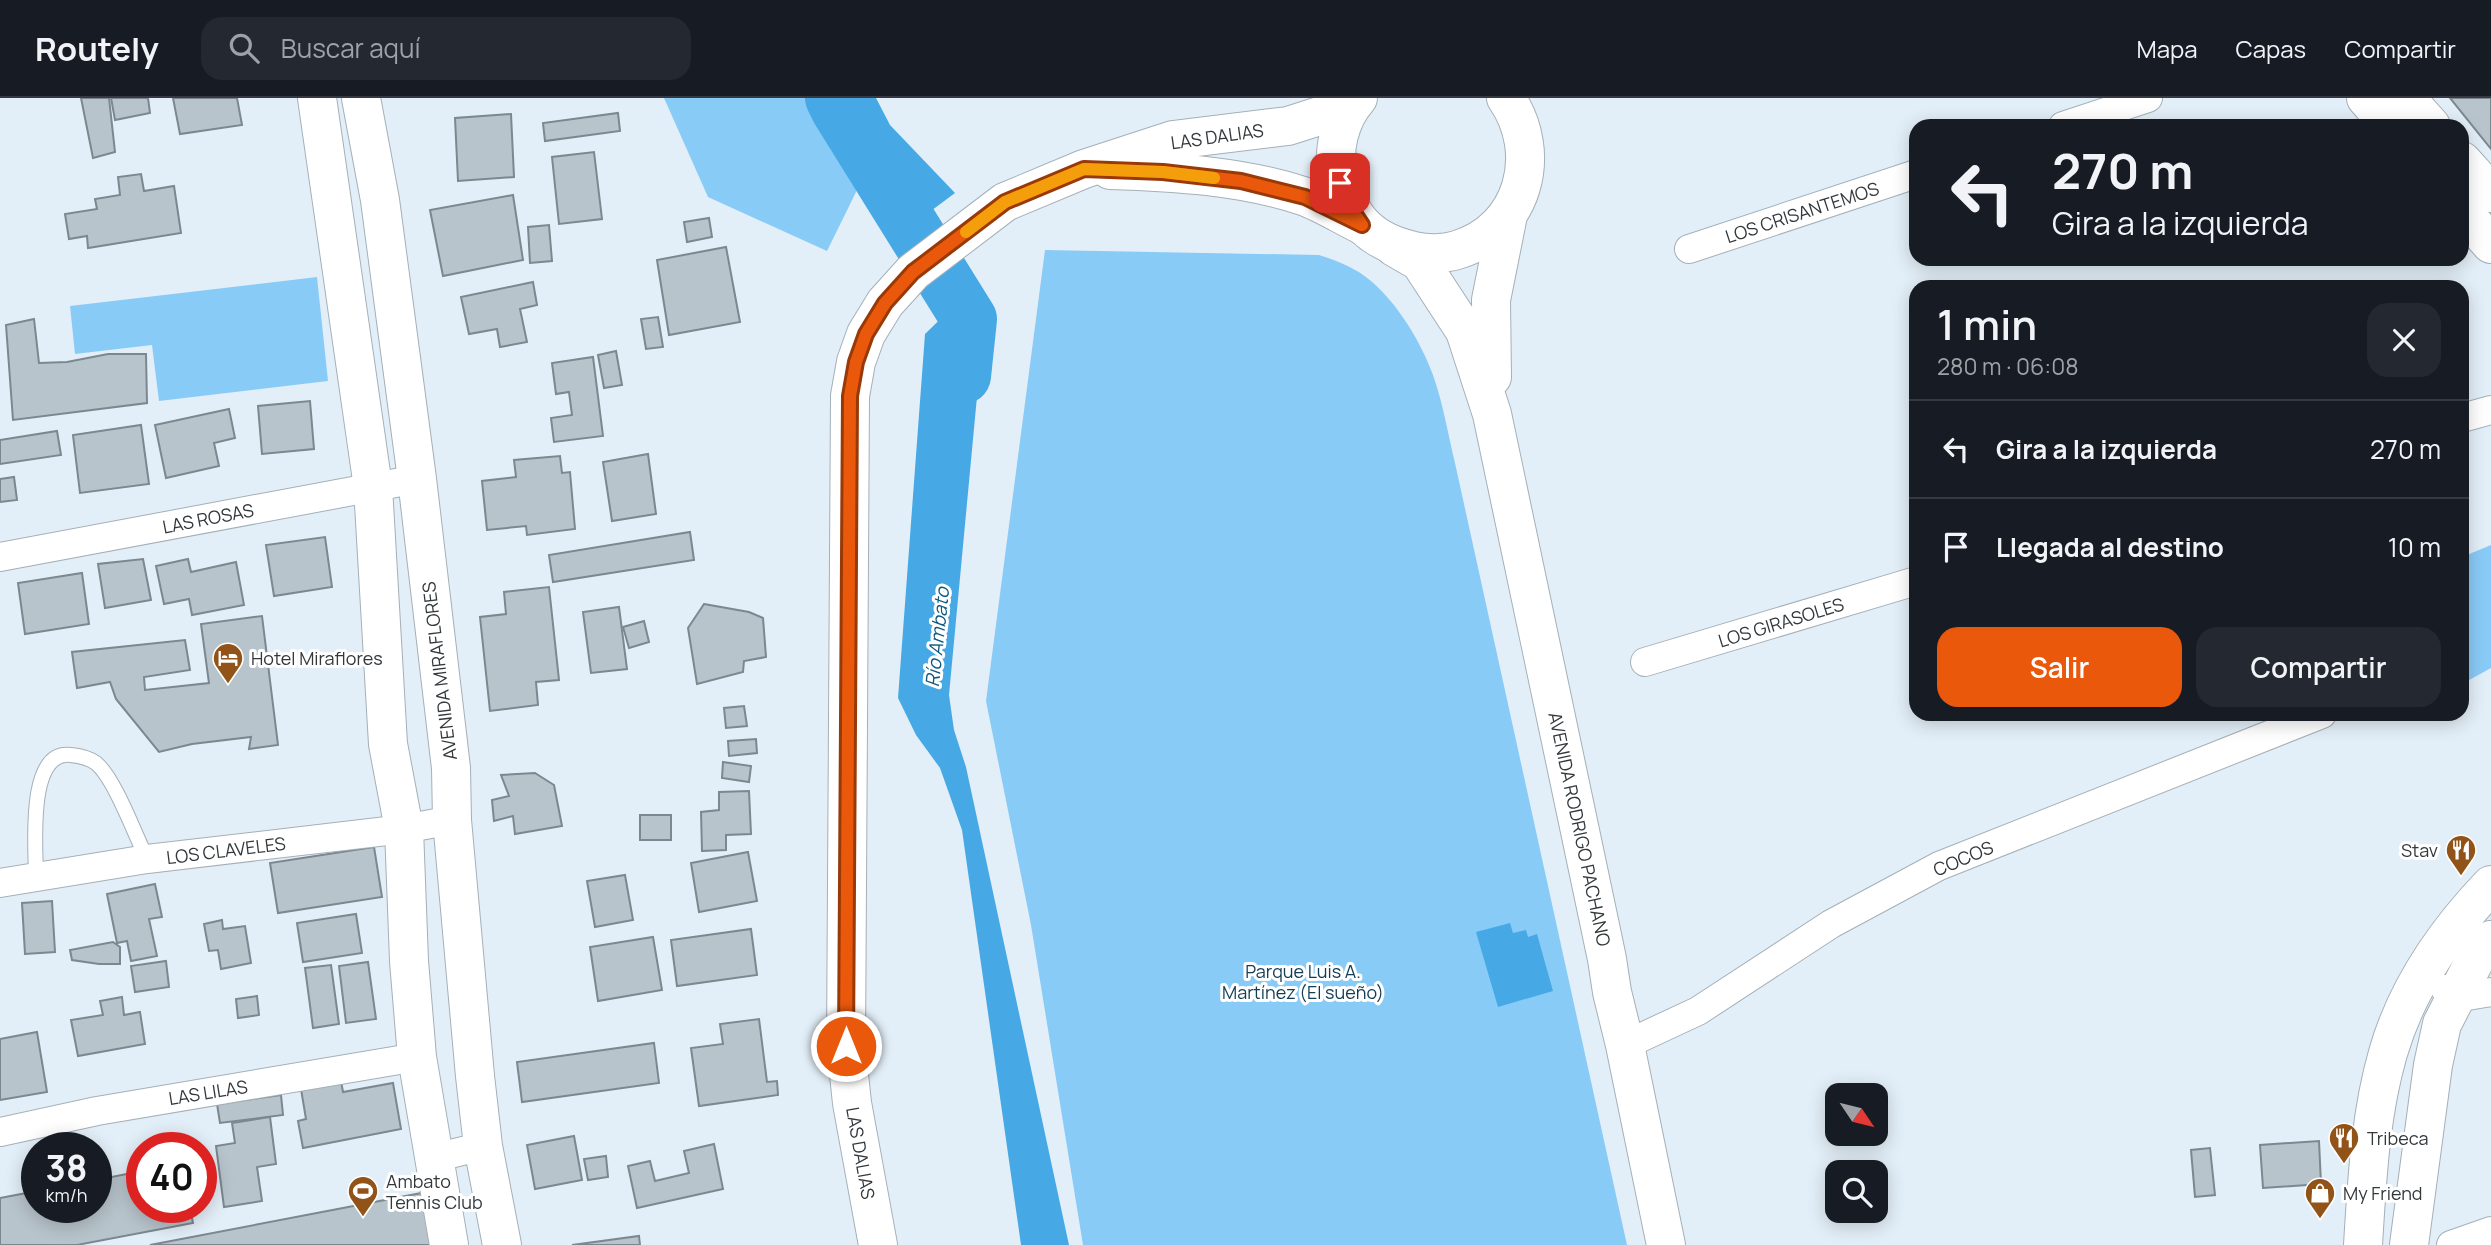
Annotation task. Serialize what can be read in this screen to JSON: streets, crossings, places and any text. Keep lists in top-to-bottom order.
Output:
{
  "streets": {
    "main road": ["LAS DALIAS", "AVENIDA MIRAFLORES", "AVENIDA RODRIGO PACHANO"],
    "street": [
      "LOS CRISANTEMOS",
      "LAS ROSAS",
      "LOS GIRASOLES",
      "LOS CLAVELES",
      "COCOS",
      "LAS LILAS"
    ]
  },
  "crossings": [
    ["LAS DALIAS", "AVENIDA RODRIGO PACHANO"],
    ["LAS ROSAS", "AVENIDA MIRAFLORES"],
    ["AVENIDA MIRAFLORES", "LOS CLAVELES"],
    ["AVENIDA RODRIGO PACHANO", "COCOS"]
  ],
  "water": ["Río Ambato"],
  "parks": ["Parque Luis A. Martínez (El sueño)"],
  "places": {
    "hotel": ["Hotel Miraflores"],
    "restaurant": ["Stav", "Tribeca"],
    "sports": ["Ambato Tennis Club"],
    "shop": ["My Friend"]
  },
  "north": "bottom right",
  "page": {
    "header": "Routely",
    "search": "Buscar aquí",
    "nav": ["Mapa", "Capas", "Compartir"],
    "turn": ["270 m", "Gira a la izquierda"],
    "heading": ["1 min", "280 m · 06:08"],
    "list": [
      {
        "name": "Gira a la izquierda",
        "value": "270 m"
      },
      {
        "name": "Llegada al destino",
        "value": "10 m"
      }
    ],
    "buttons": ["Salir", "Compartir"],
    "speed": "38 km/h",
    "limit": "40"
  }
}
